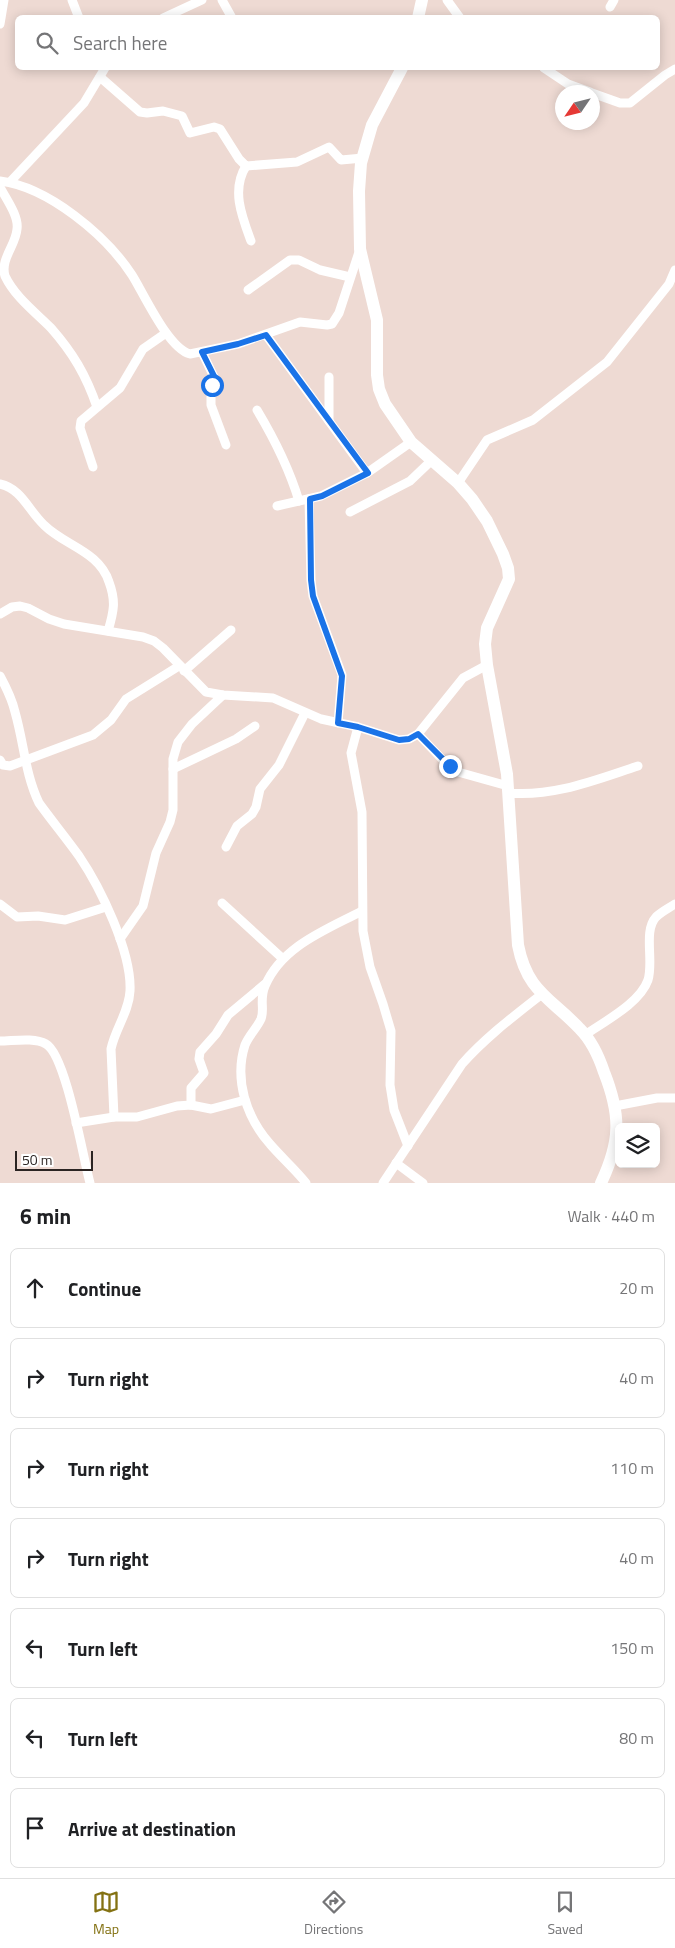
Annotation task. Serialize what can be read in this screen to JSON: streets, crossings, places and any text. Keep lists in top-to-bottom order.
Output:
{
  "scale_bar": "50 m",
  "north": "bottom left",
  "page": {
    "search": "Search here",
    "scale": "50 m",
    "heading": ["6 min", "Walk · 440 m"],
    "list": [
      ["Continue", "20 m"],
      ["Turn right", "40 m"],
      ["Turn right", "110 m"],
      ["Turn right", "40 m"],
      ["Turn left", "150 m"],
      ["Turn left", "80 m"],
      "Arrive at destination"
    ],
    "nav": ["Map", "Directions", "Saved"]
  }
}
